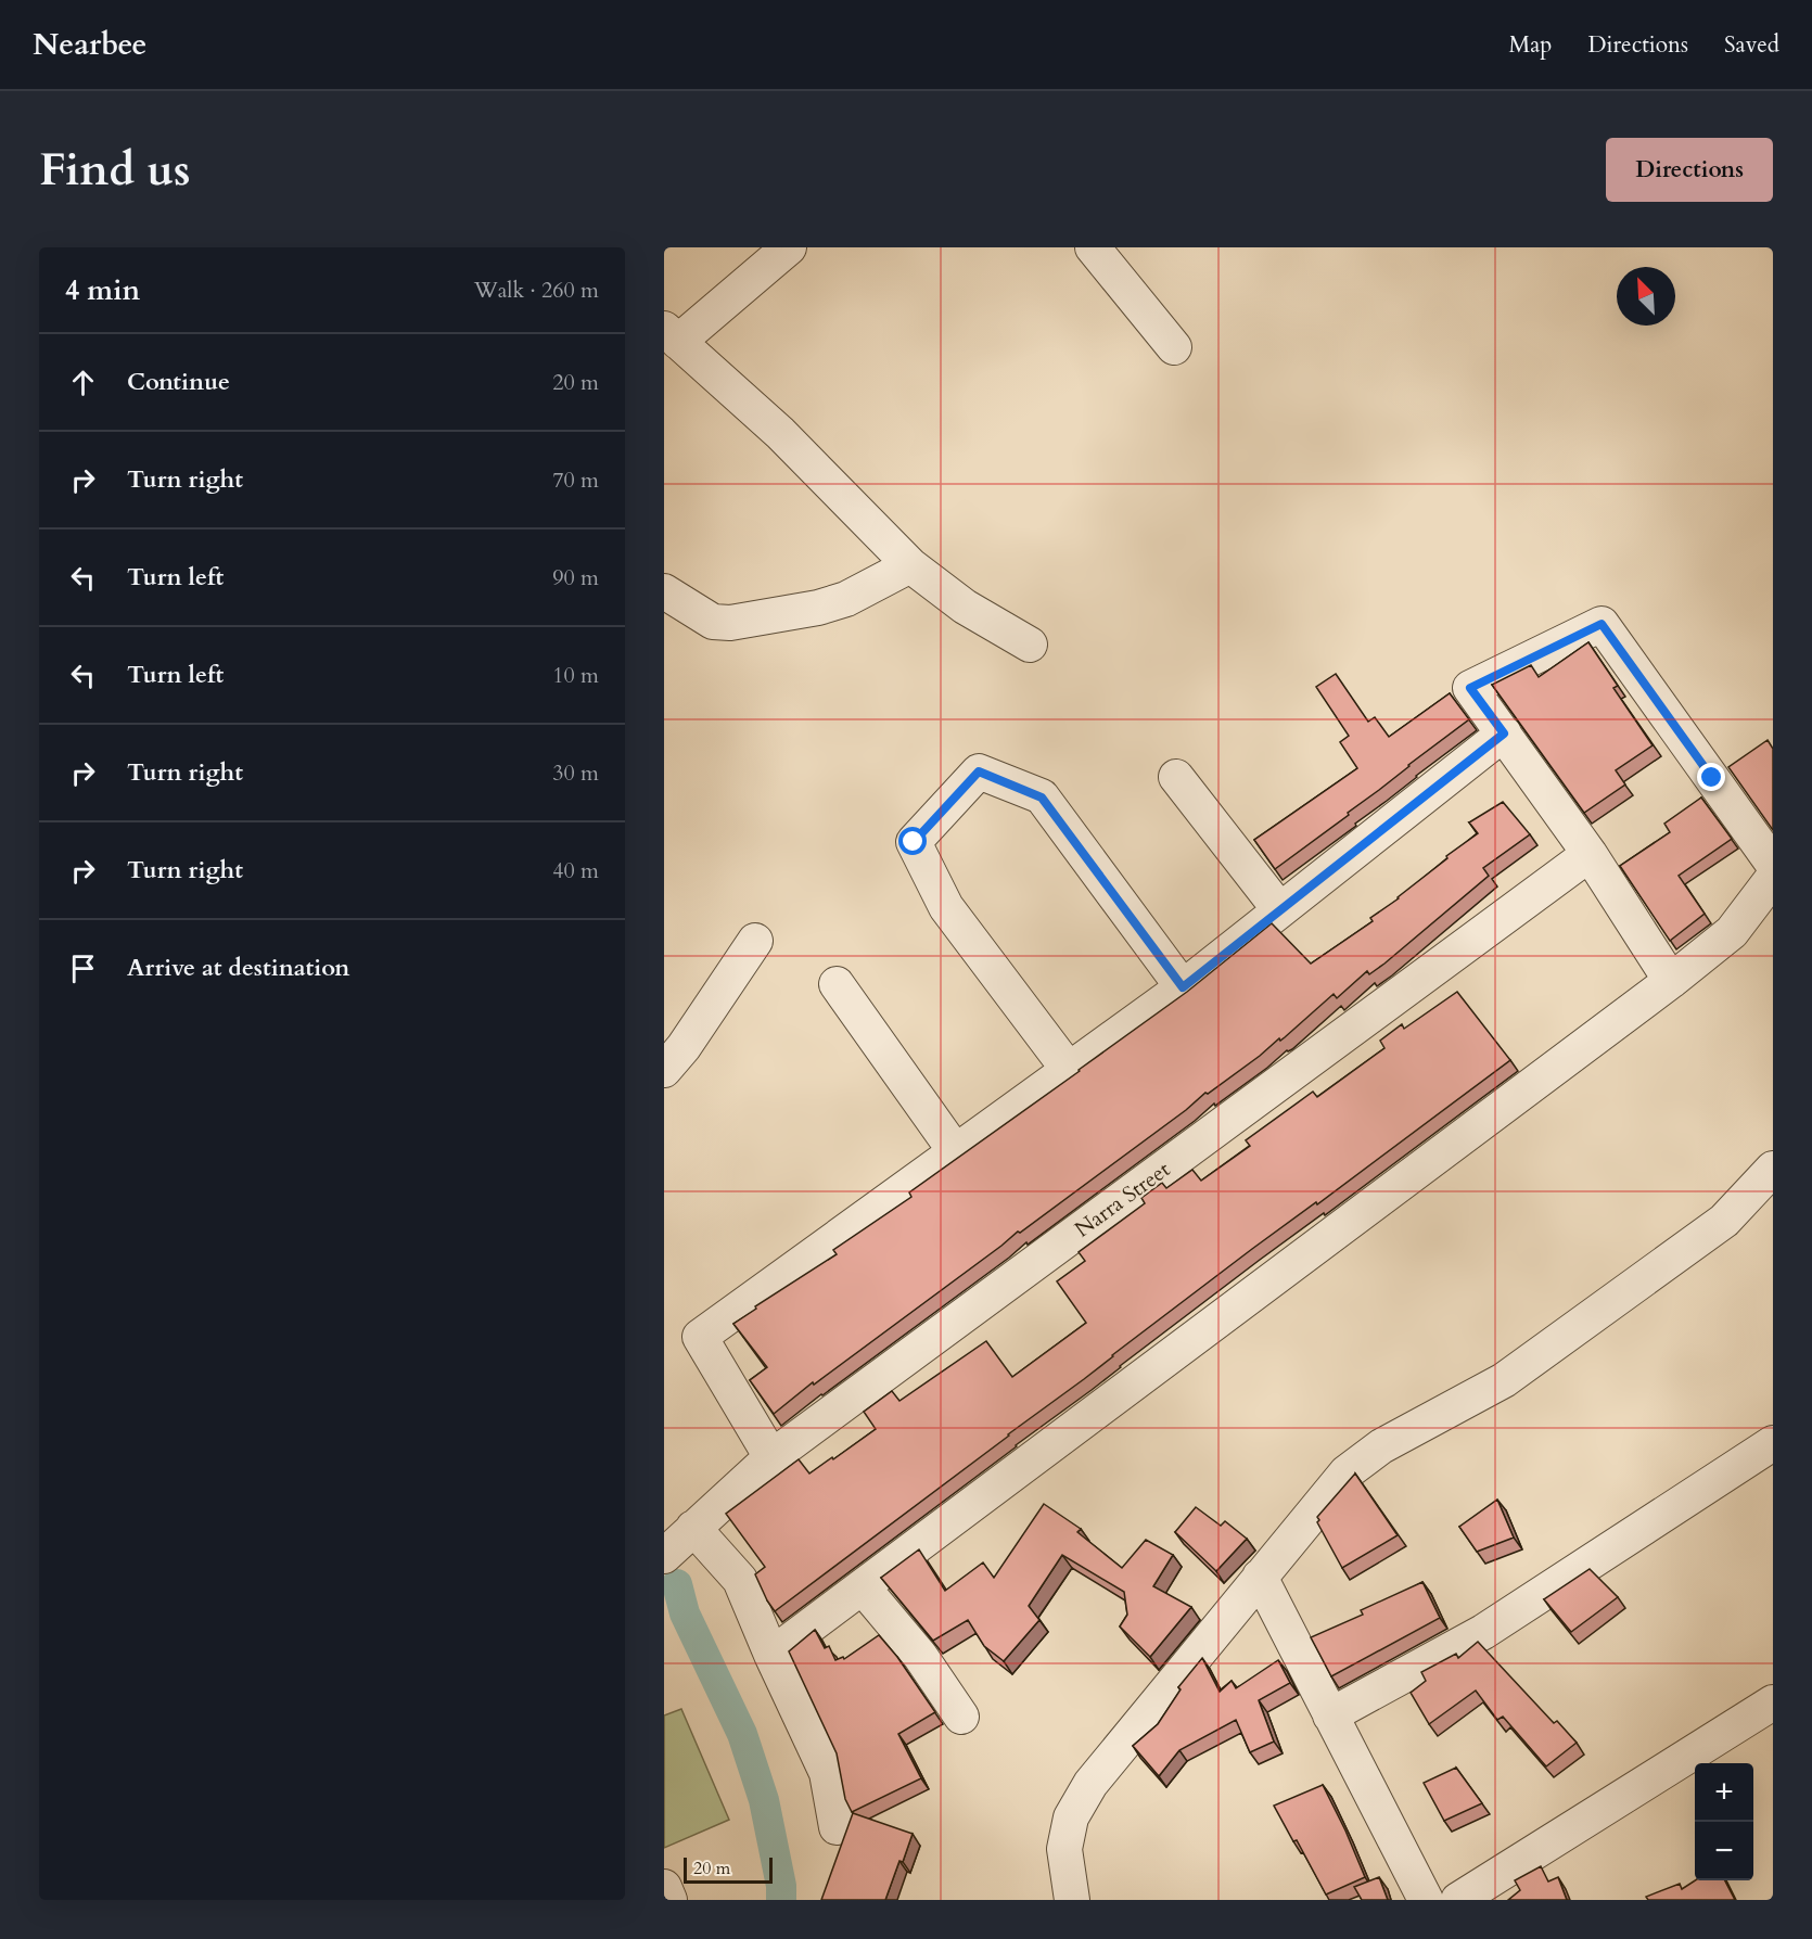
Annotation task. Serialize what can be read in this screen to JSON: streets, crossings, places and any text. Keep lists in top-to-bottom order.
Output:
{
  "streets": {
    "street": ["Narra Street"]
  },
  "scale_bar": "20 m",
  "north": "top left",
  "page": {
    "header": "Nearbee",
    "nav": ["Map", "Directions", "Saved"],
    "buttons": "Directions",
    "title": "Find us",
    "heading": ["4 min", "Walk · 260 m"],
    "list": [
      ["Continue", "20 m"],
      ["Turn right", "70 m"],
      ["Turn left", "90 m"],
      ["Turn left", "10 m"],
      ["Turn right", "30 m"],
      ["Turn right", "40 m"],
      "Arrive at destination"
    ],
    "map_buttons": ["+", "−"],
    "scale": "20 m"
  }
}
